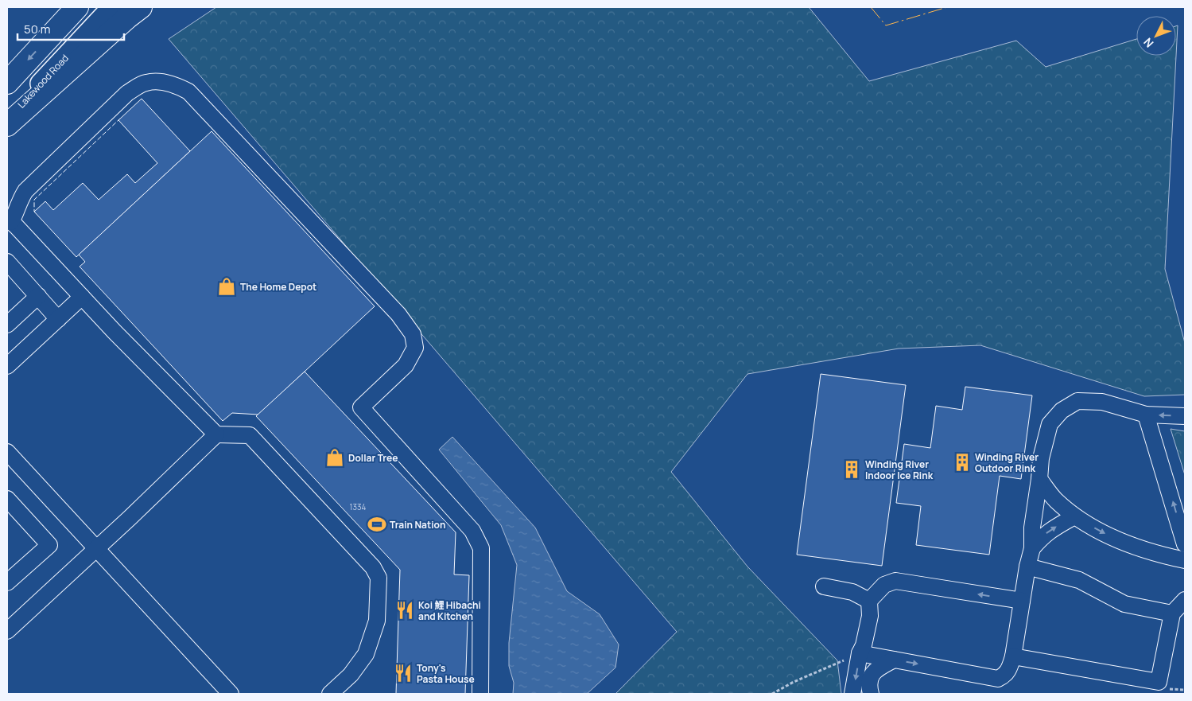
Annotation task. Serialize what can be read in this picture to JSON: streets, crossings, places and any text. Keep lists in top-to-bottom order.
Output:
{
  "streets": {
    "main road": ["Lakewood Road"]
  },
  "places": {
    "shop": ["The Home Depot", "Dollar Tree"],
    "building": ["Winding River Outdoor Rink", "Winding River Indoor Ice Rink"],
    "sports": ["Train Nation"],
    "restaurant": ["Koi 鯉 Hibachi and Kitchen", "Tony's Pasta House"]
  },
  "house_numbers": ["1334"],
  "scale_bar": "50 m",
  "north": "bottom left"
}
